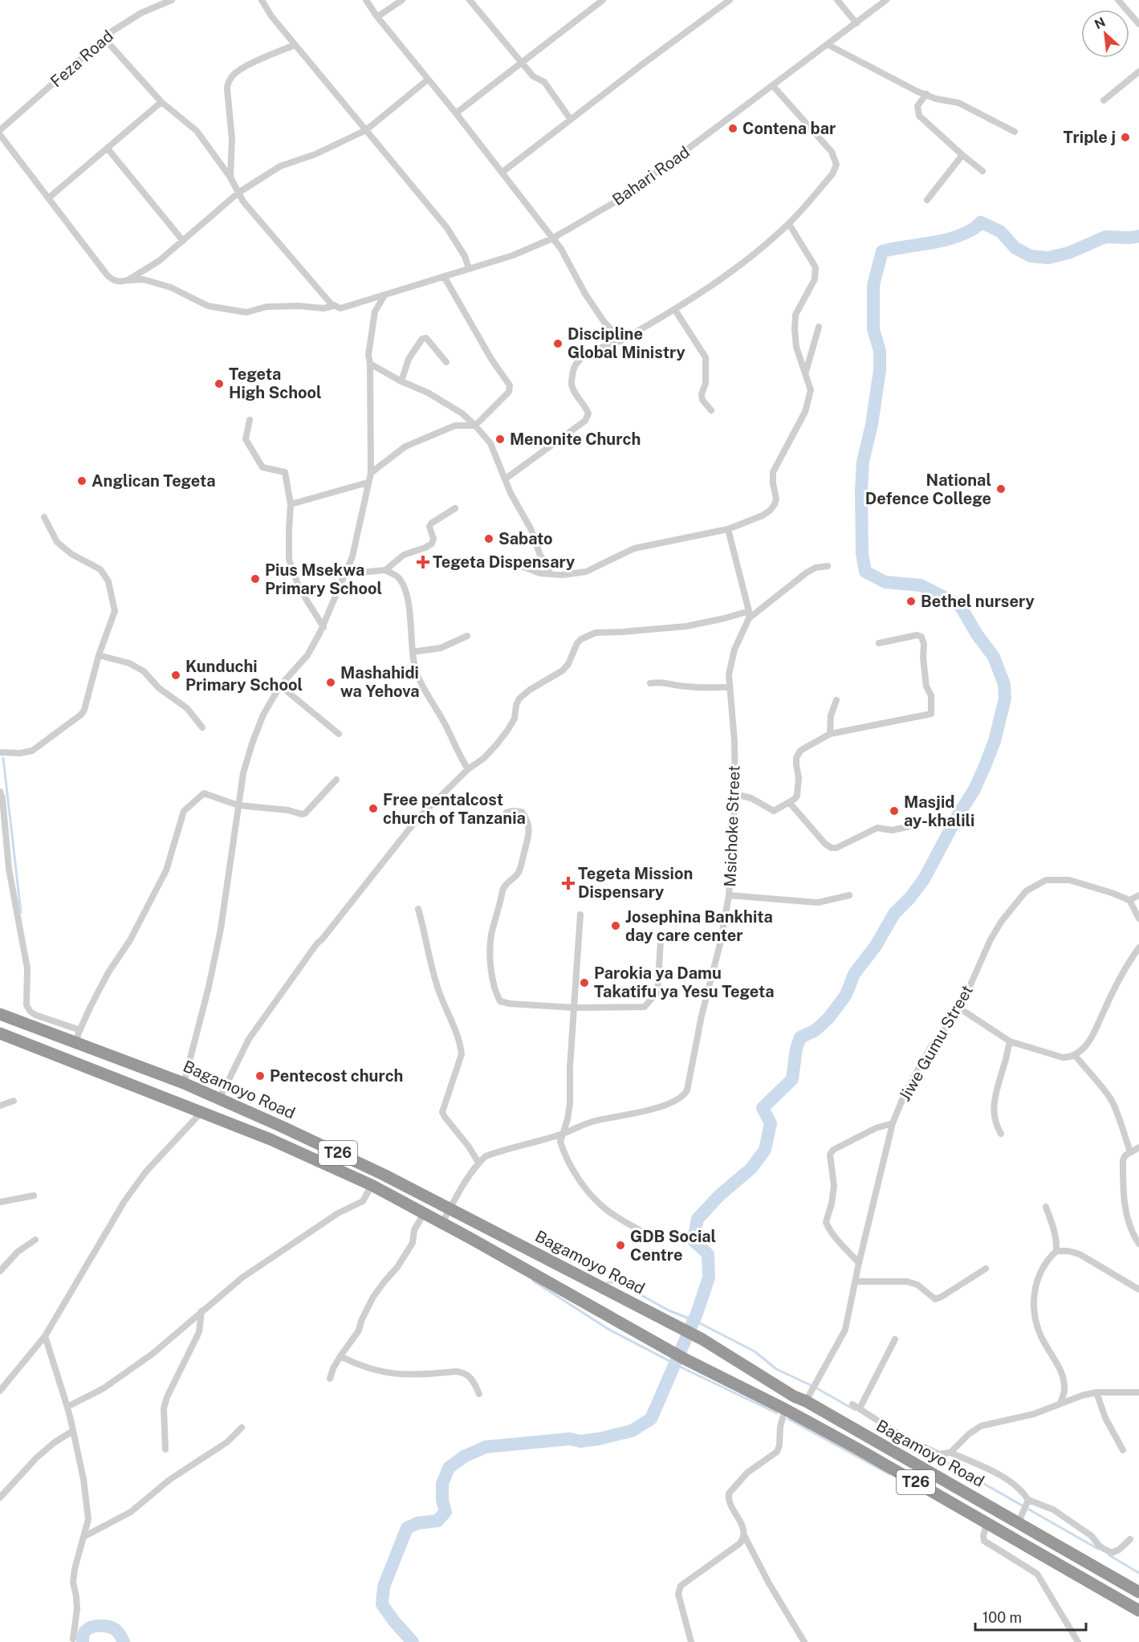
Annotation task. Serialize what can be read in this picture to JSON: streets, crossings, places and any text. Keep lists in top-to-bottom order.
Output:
{
  "streets": {
    "highway": ["Bagamoyo Road", "T26"],
    "street": [
      "Feza Road",
      "Bahari Road",
      "Msichoke Street",
      "Jiwe Gumu Street"
    ]
  },
  "crossings": [
    ["Msichoke Street", "Bagamoyo Road"],
    ["Jiwe Gumu Street", "Bagamoyo Road"]
  ],
  "places": {
    "other": [
      "Contena bar",
      "Triple j",
      "Discipline Global Ministry",
      "Tegeta High School",
      "Menonite Church",
      "Anglican Tegeta",
      "National Defence College",
      "Sabato",
      "Pius Msekwa Primary School",
      "Bethel nursery",
      "Kunduchi Primary School",
      "Mashahidi wa Yehova",
      "Free pentalcost church of Tanzania",
      "Masjid ay-khalili",
      "Josephina Bankhita day care center",
      "Parokia ya Damu Takatifu ya Yesu Tegeta",
      "Pentecost church",
      "GDB Social Centre"
    ],
    "health": ["Tegeta Dispensary", "Tegeta Mission Dispensary"]
  },
  "scale_bar": "100 m",
  "north": "top left"
}
